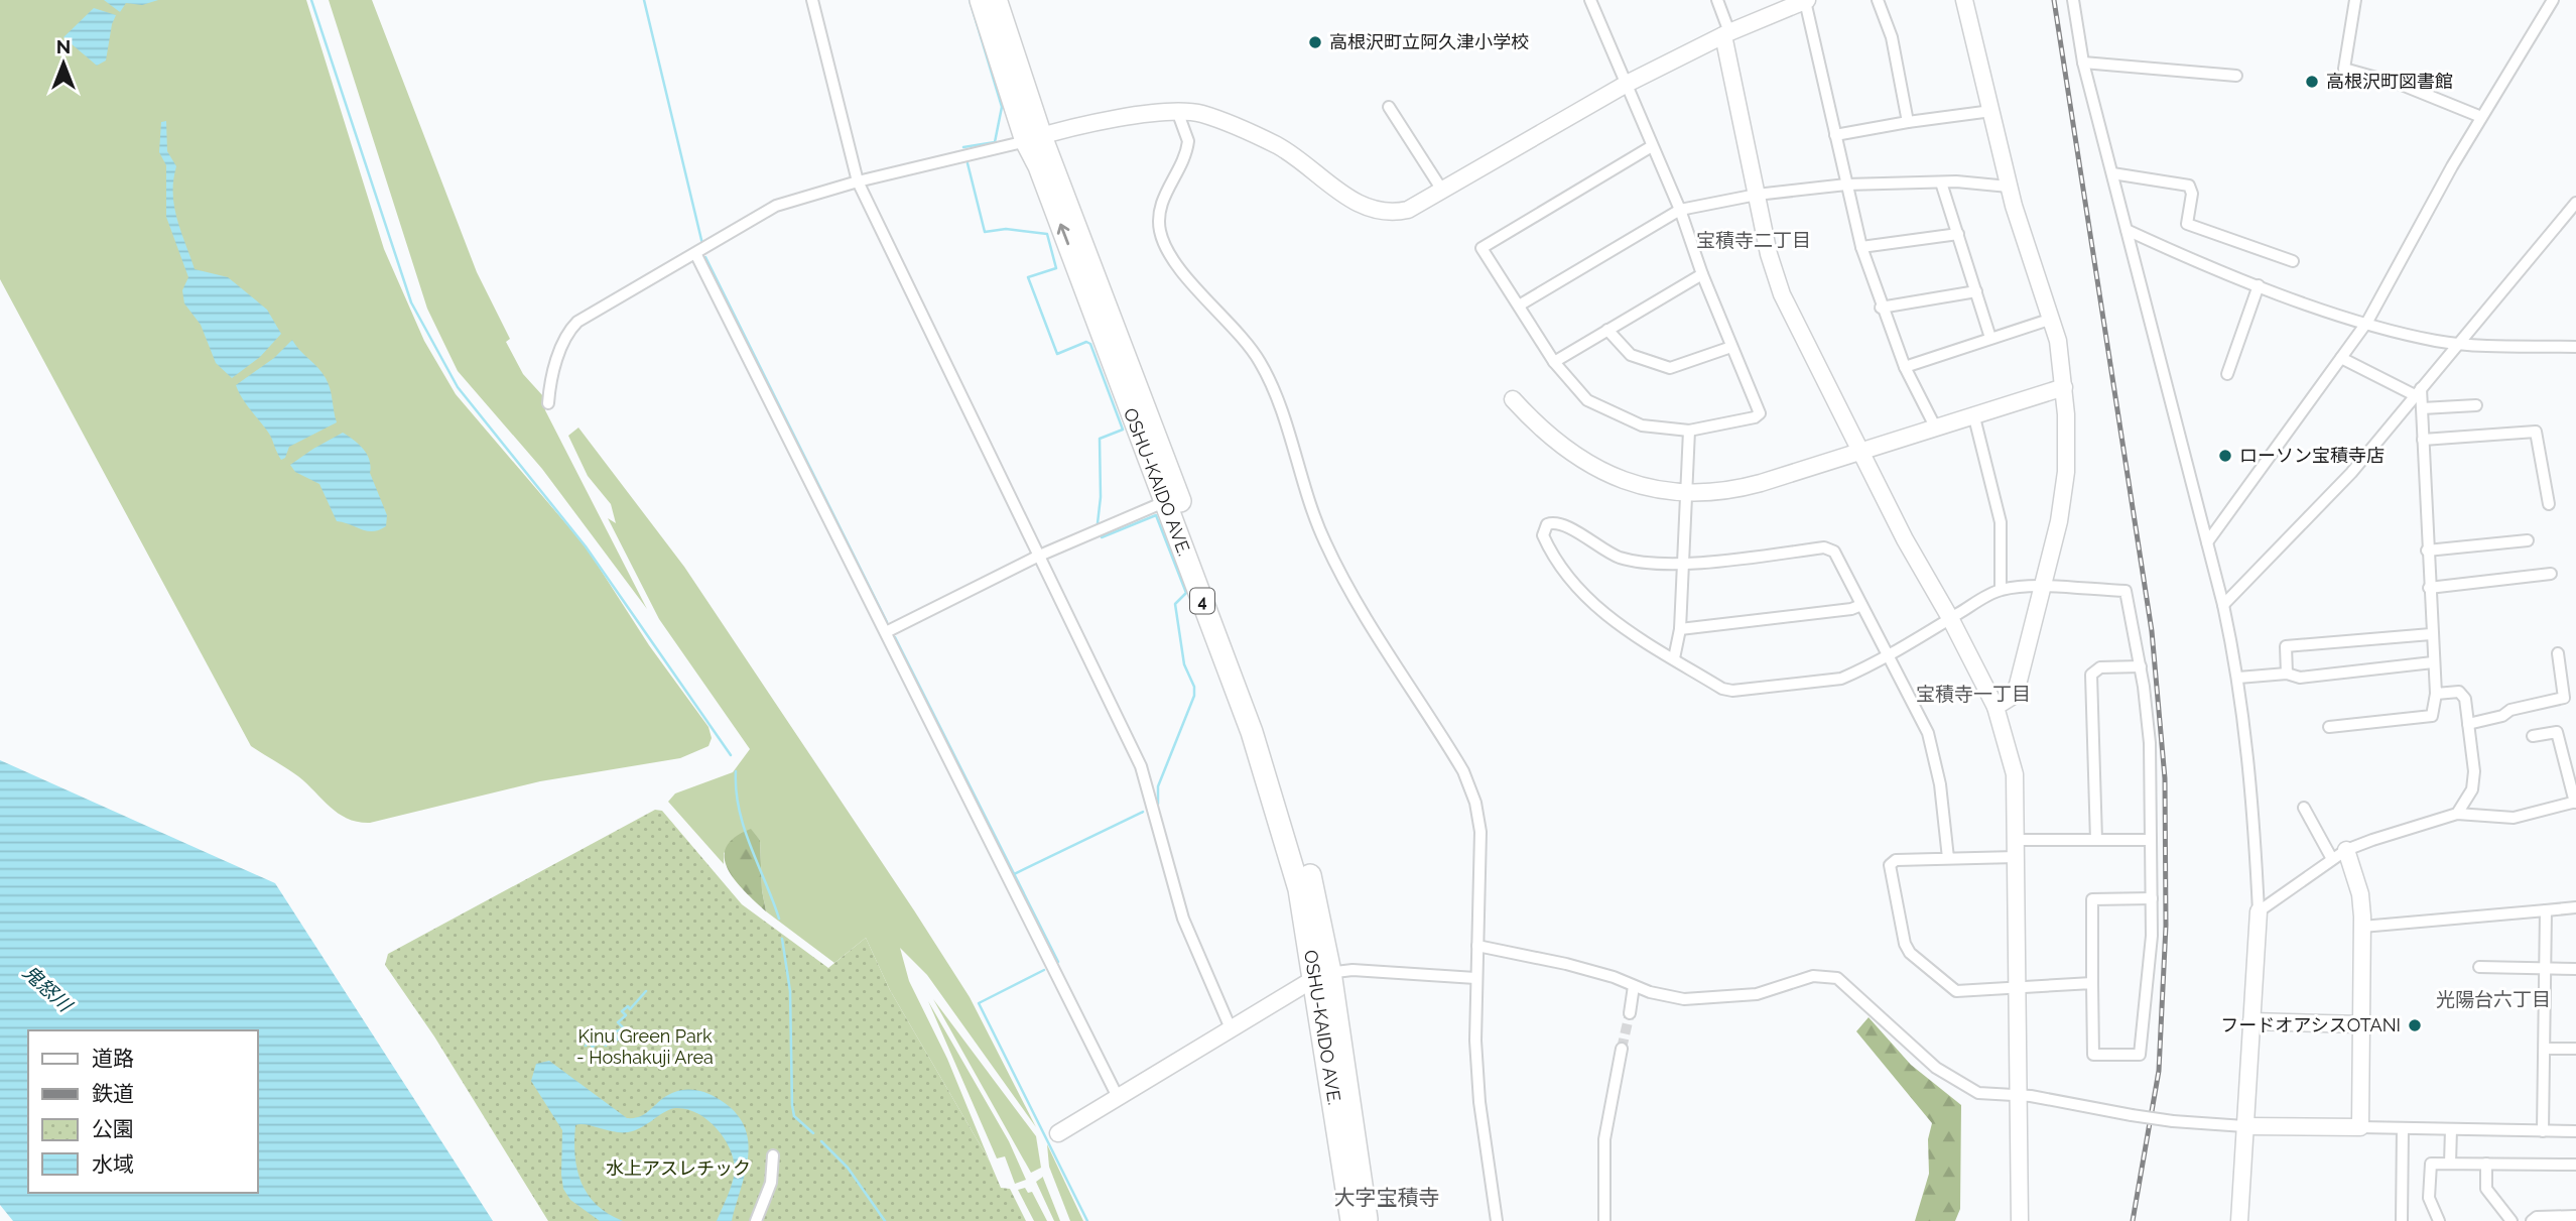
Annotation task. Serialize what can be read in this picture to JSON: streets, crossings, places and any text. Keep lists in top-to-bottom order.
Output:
{
  "streets": {
    "highway": ["OSHU-KAIDO AVE.", "4"]
  },
  "districts": [
    "宝積寺二丁目",
    "宝積寺一丁目",
    "光陽台六丁目",
    "大字宝積寺"
  ],
  "water": ["鬼怒川"],
  "parks": ["Kinu Green Park - Hoshakuji Area", "水上アスレチック"],
  "places": [
    "高根沢町立阿久津小学校",
    "高根沢町図書館",
    "ローソン宝積寺店",
    "フードオアシスOTANI"
  ],
  "legend": [
    "道路",
    "鉄道",
    "公園",
    "水域"
  ],
  "north": "top"
}
